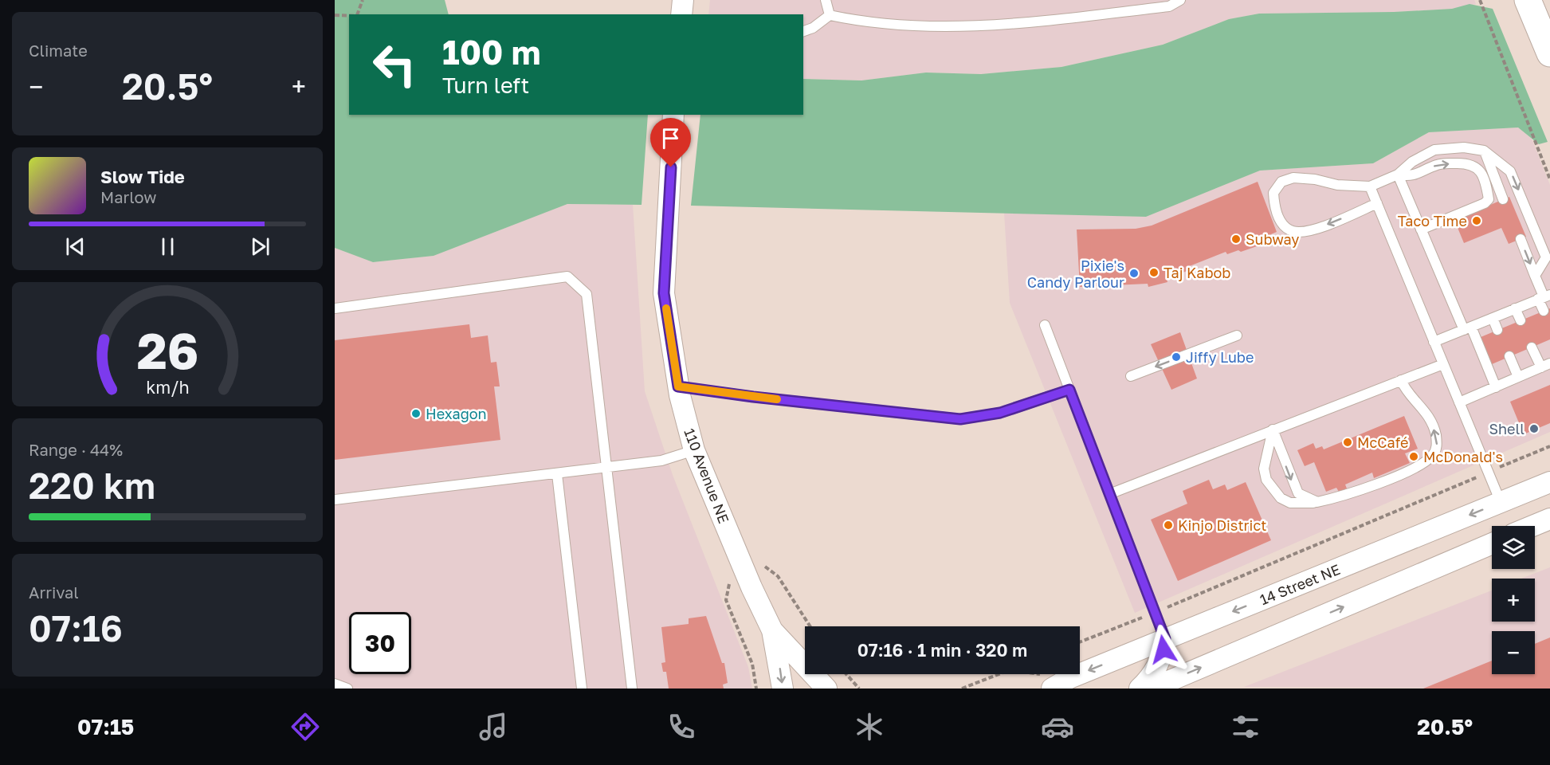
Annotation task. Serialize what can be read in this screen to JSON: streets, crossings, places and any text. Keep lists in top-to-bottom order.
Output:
{
  "streets": {
    "street": ["110 Avenue NE", "14 Street NE"]
  },
  "places": [
    "Taco Time",
    "Subway",
    "Taj Kabob",
    "Pixie's Candy Parlour",
    "Jiffy Lube",
    "Hexagon",
    "Shell",
    "McCafé",
    "McDonald's",
    "Kinjo District"
  ],
  "page": {
    "tile": [
      "Climate",
      ["Range · 44%", "220 km"],
      ["Arrival", "07:16"]
    ],
    "turn": ["100 m", "Turn left"],
    "heat": ["−", "20.5°", "+"],
    "song": ["Slow Tide", "Marlow"],
    "map_buttons": ["+", "−"],
    "limit": "30",
    "trip": "07:16 · 1 min · 320 m",
    "tabs": ["07:15", "20.5°"],
    "gauge": ["26", "km/h"]
  }
}
